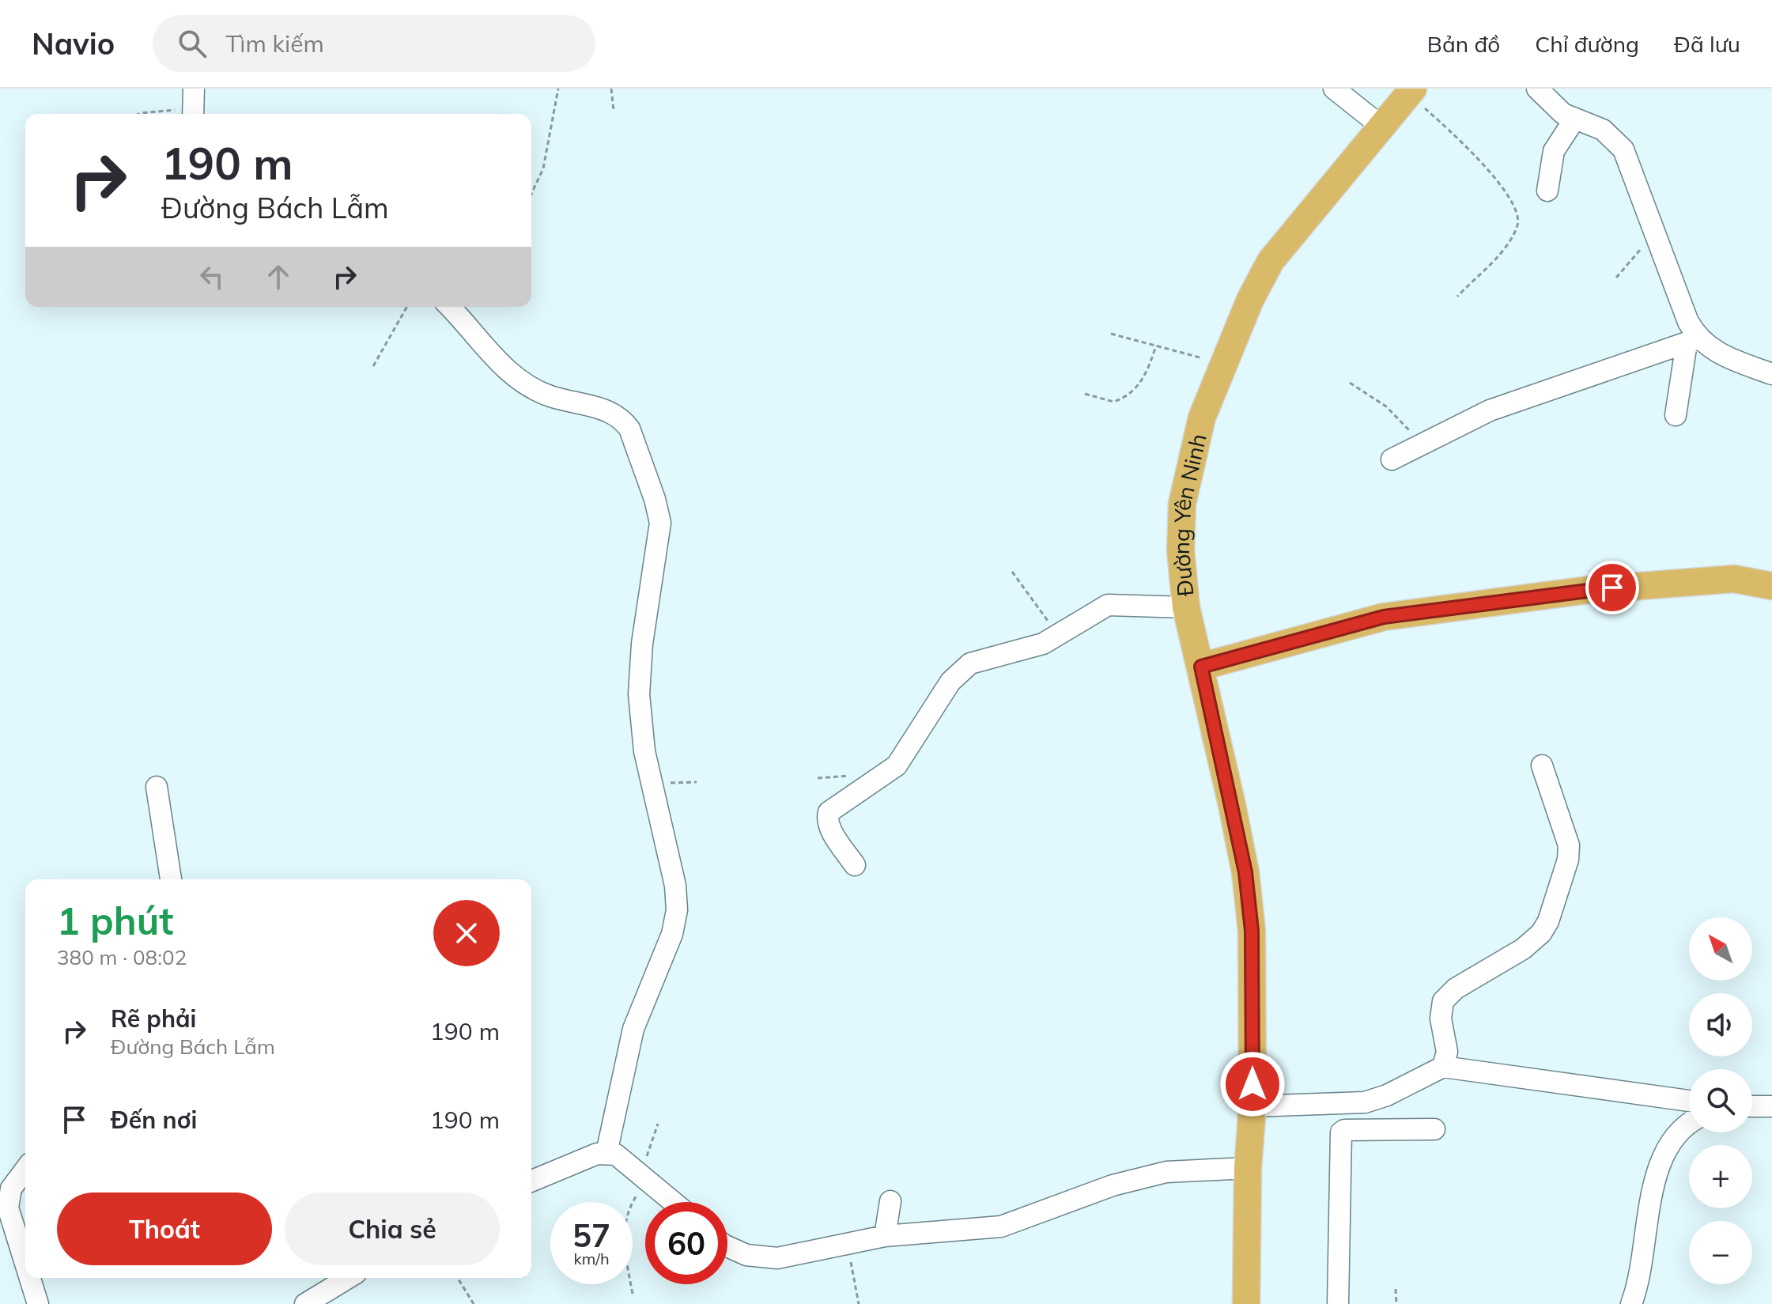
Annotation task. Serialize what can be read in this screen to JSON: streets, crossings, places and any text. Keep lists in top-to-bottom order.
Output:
{
  "streets": {
    "main road": ["Đường Yên Ninh"]
  },
  "north": "top left",
  "page": {
    "header": "Navio",
    "search": "Tìm kiếm",
    "nav": ["Bản đồ", "Chỉ đường", "Đã lưu"],
    "turn": ["190 m", "Đường Bách Lẫm"],
    "heading": ["1 phút", "380 m · 08:02"],
    "map_buttons": ["+", "−"],
    "list": [
      {
        "name": "Rẽ phải",
        "note": "Đường Bách Lẫm",
        "value": "190 m"
      },
      {
        "name": "Đến nơi",
        "value": "190 m"
      }
    ],
    "buttons": ["Thoát", "Chia sẻ"],
    "speed": "57 km/h",
    "limit": "60"
  }
}
